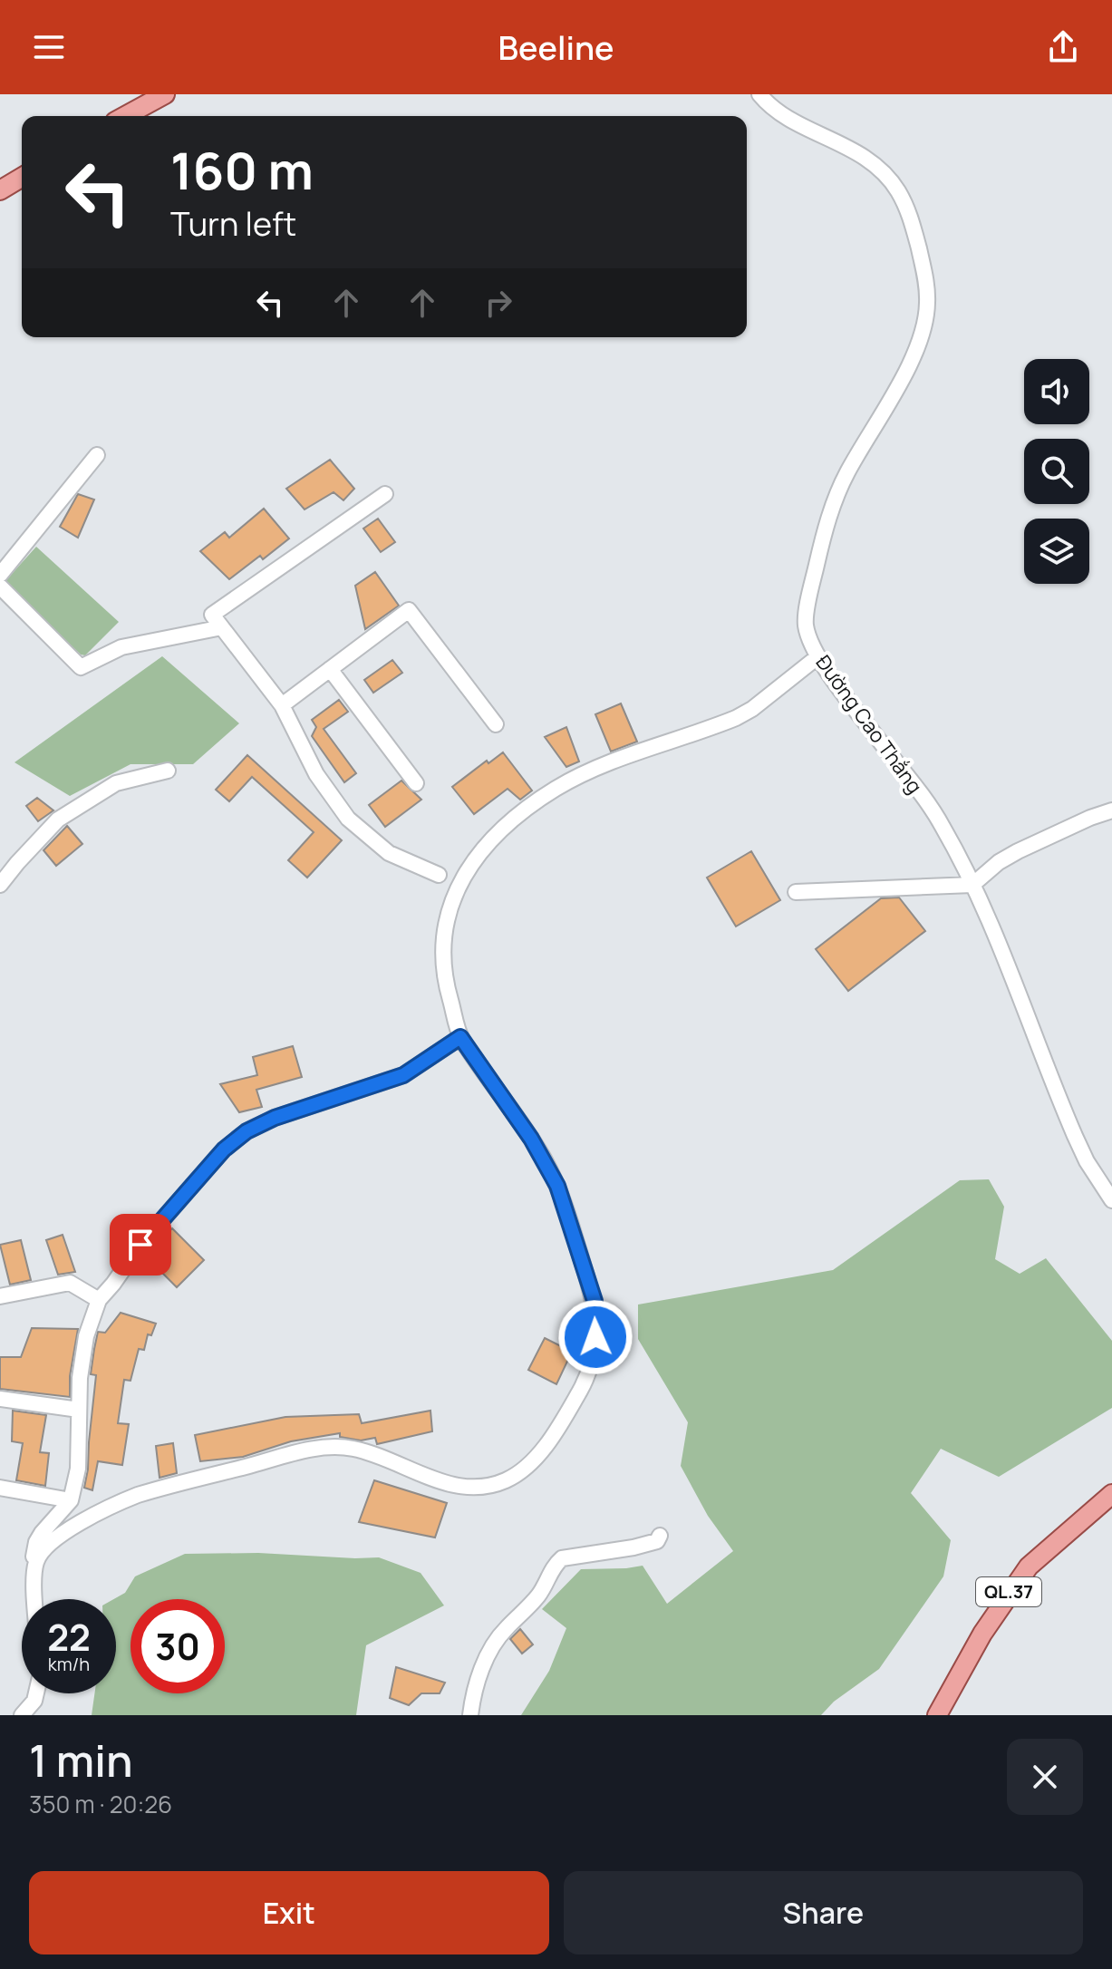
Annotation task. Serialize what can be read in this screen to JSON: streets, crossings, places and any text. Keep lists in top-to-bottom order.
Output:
{
  "streets": {
    "main road": ["QL.37"],
    "street": ["Đường Cao Thắng"]
  },
  "page": {
    "header": "Beeline",
    "turn": ["160 m", "Turn left"],
    "speed": "22 km/h",
    "limit": "30",
    "heading": ["1 min", "350 m · 20:26"],
    "buttons": ["Exit", "Share"]
  }
}
